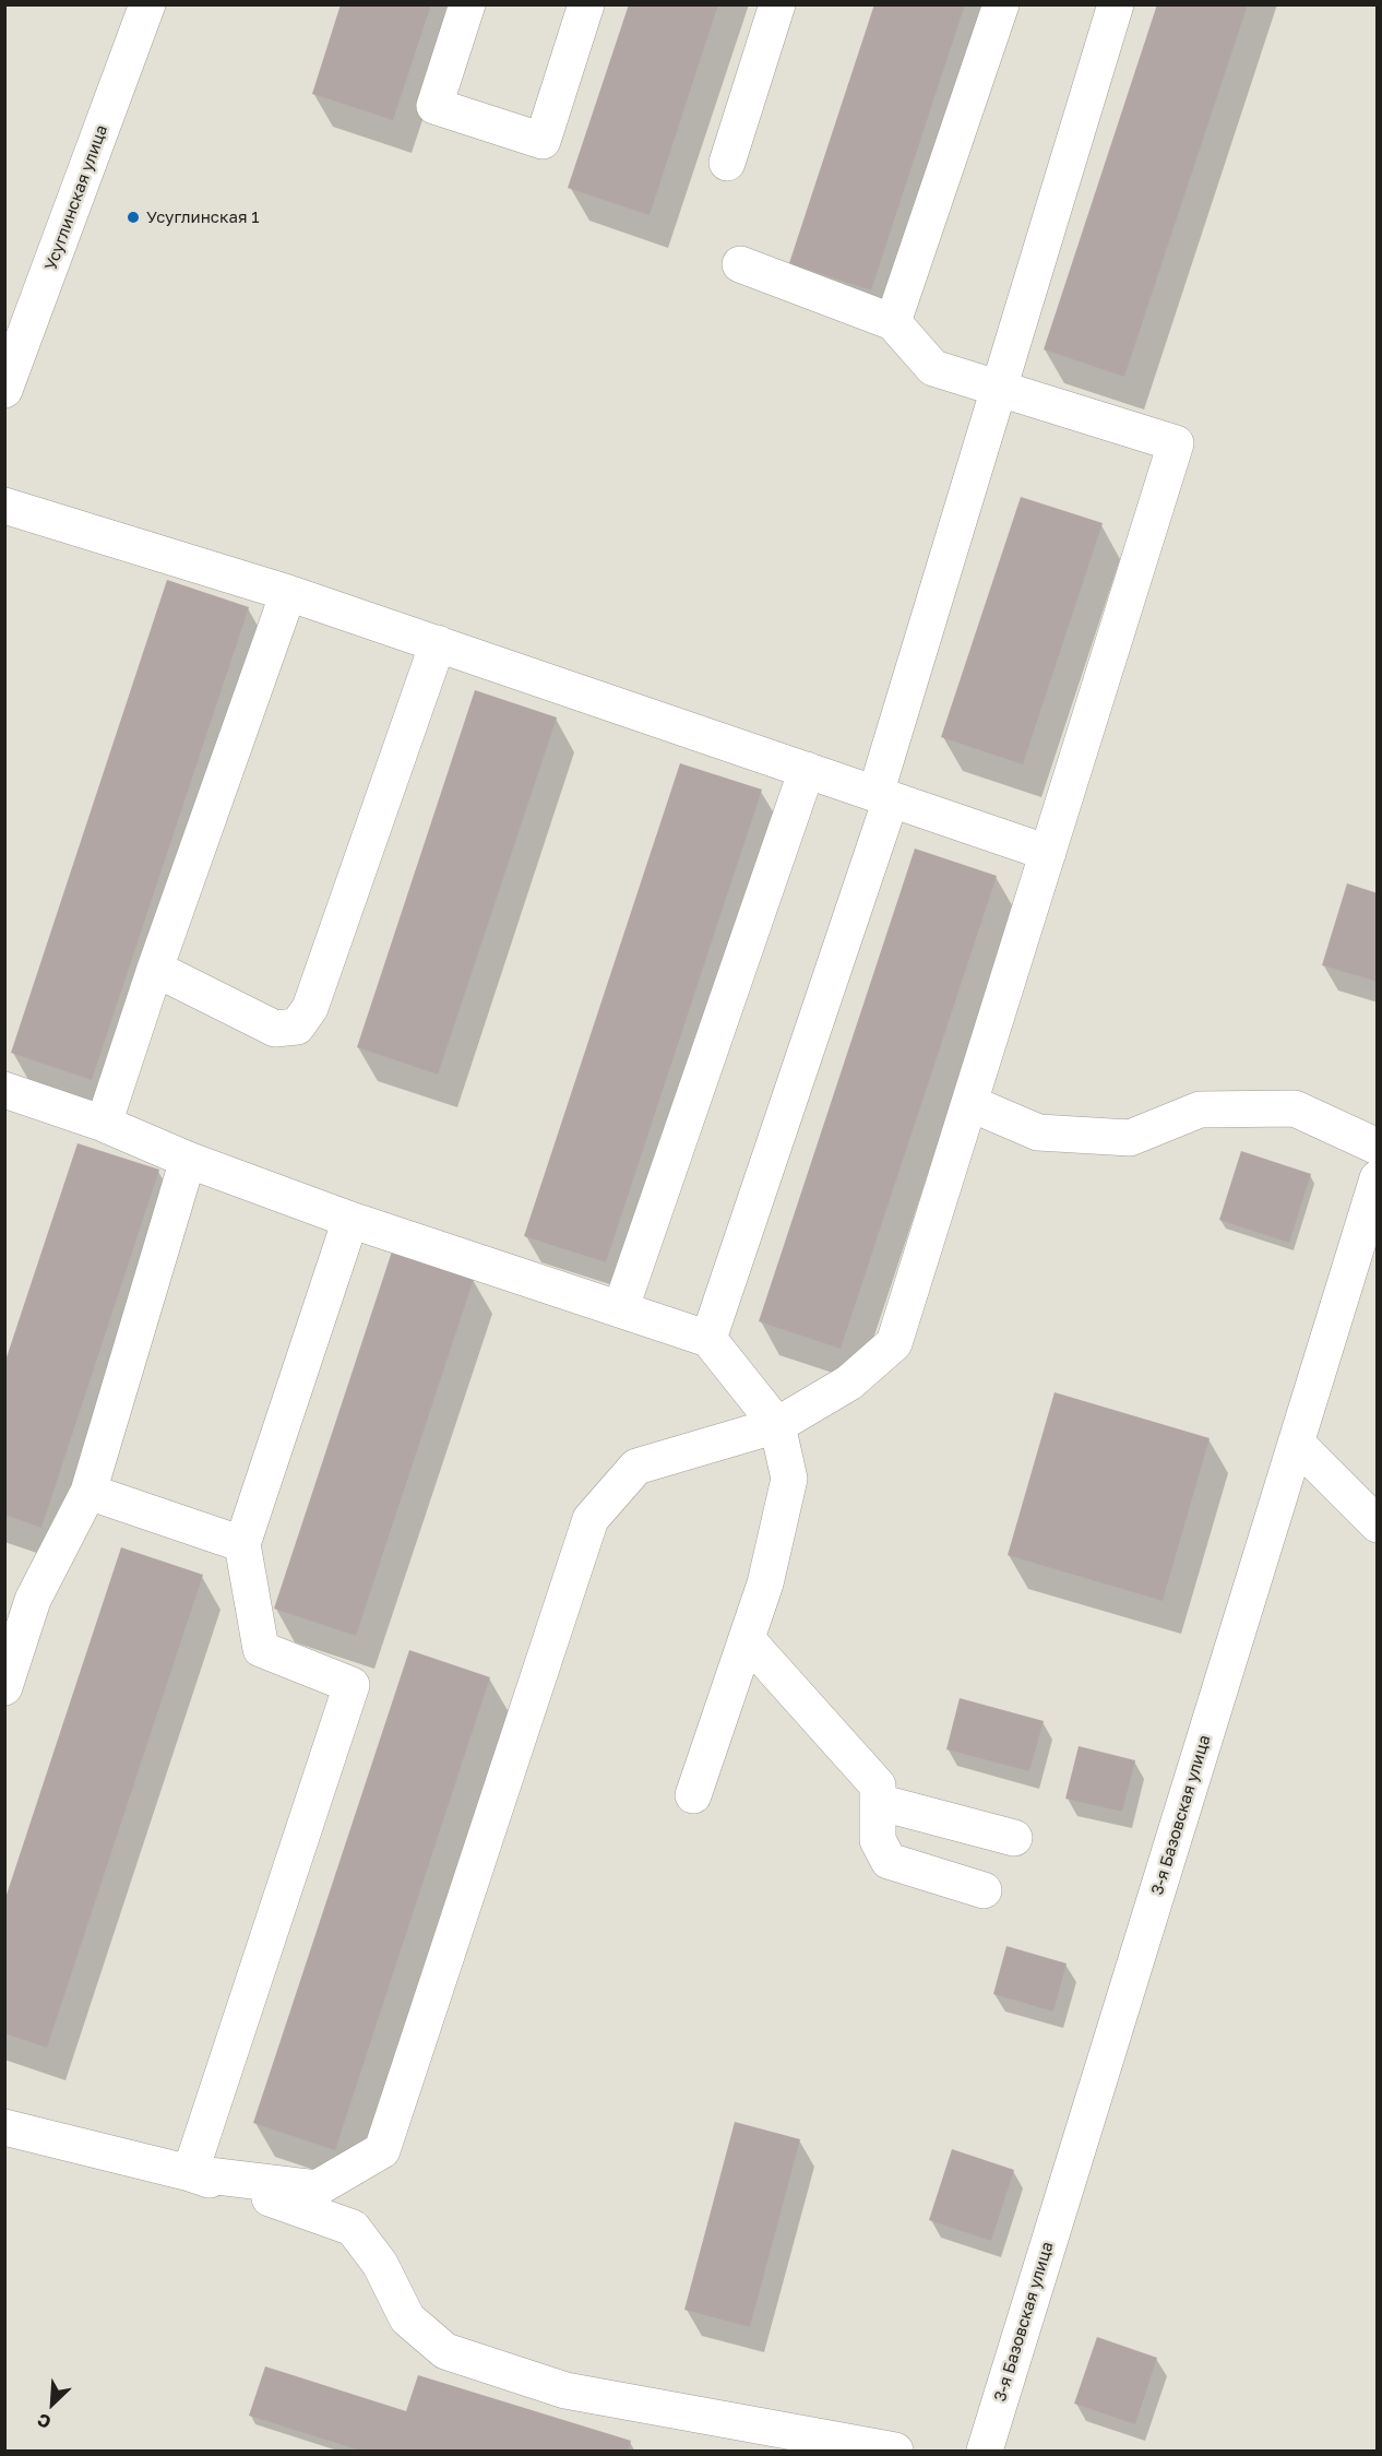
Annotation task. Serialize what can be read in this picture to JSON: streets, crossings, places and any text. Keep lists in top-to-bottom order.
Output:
{
  "streets": {
    "street": ["Усуглинская улица", "3-я Базовская улица"]
  },
  "places": ["Усуглинская 1"],
  "north": "bottom left"
}
